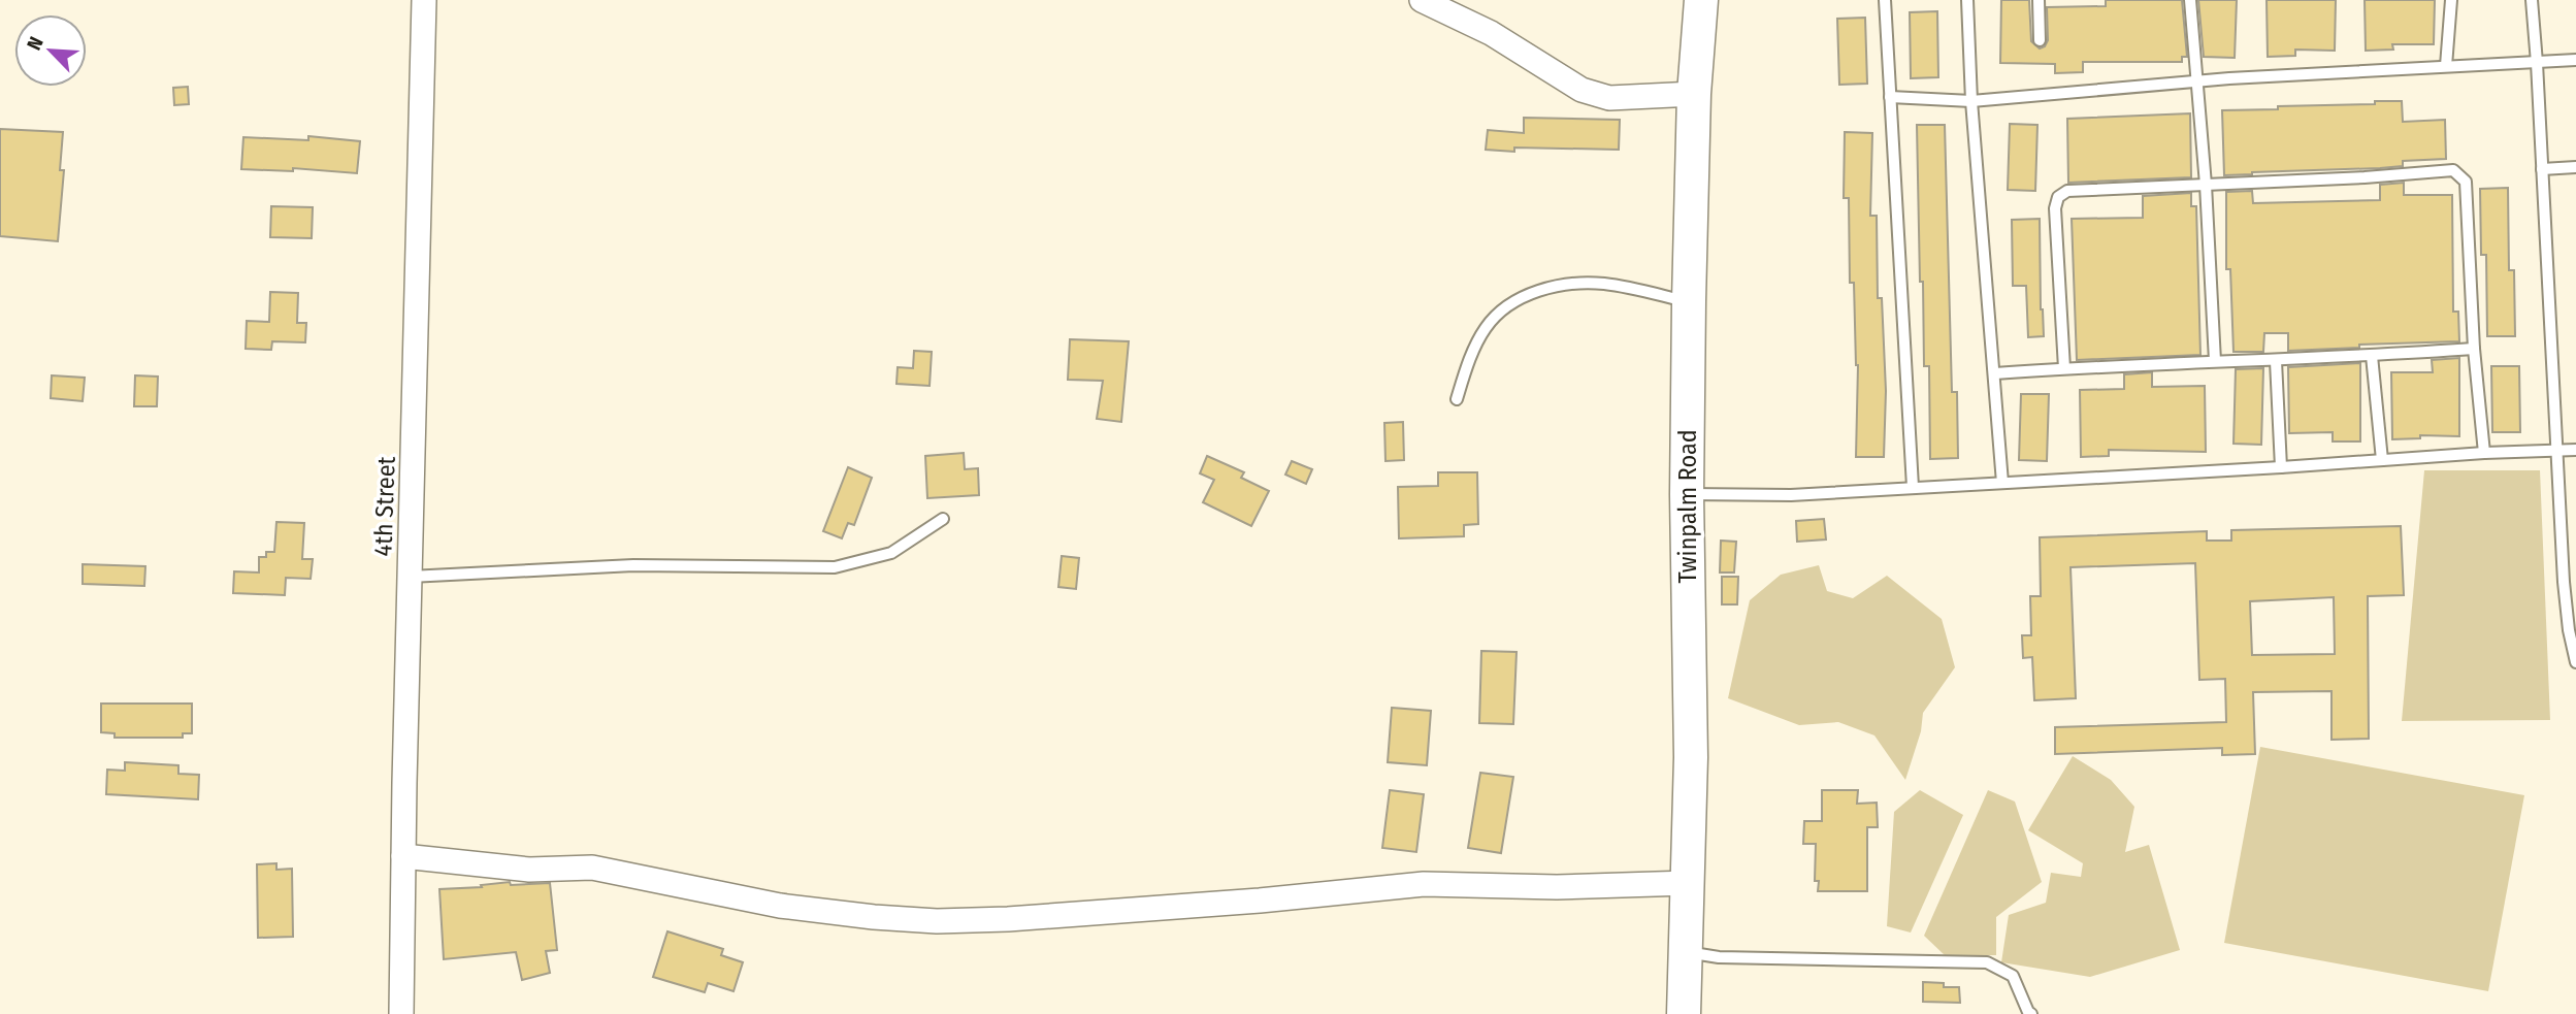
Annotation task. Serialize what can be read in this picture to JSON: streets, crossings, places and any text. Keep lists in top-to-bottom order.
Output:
{
  "streets": {
    "main road": ["Twinpalm Road"],
    "street": ["4th Street"]
  },
  "north": "top left"
}
